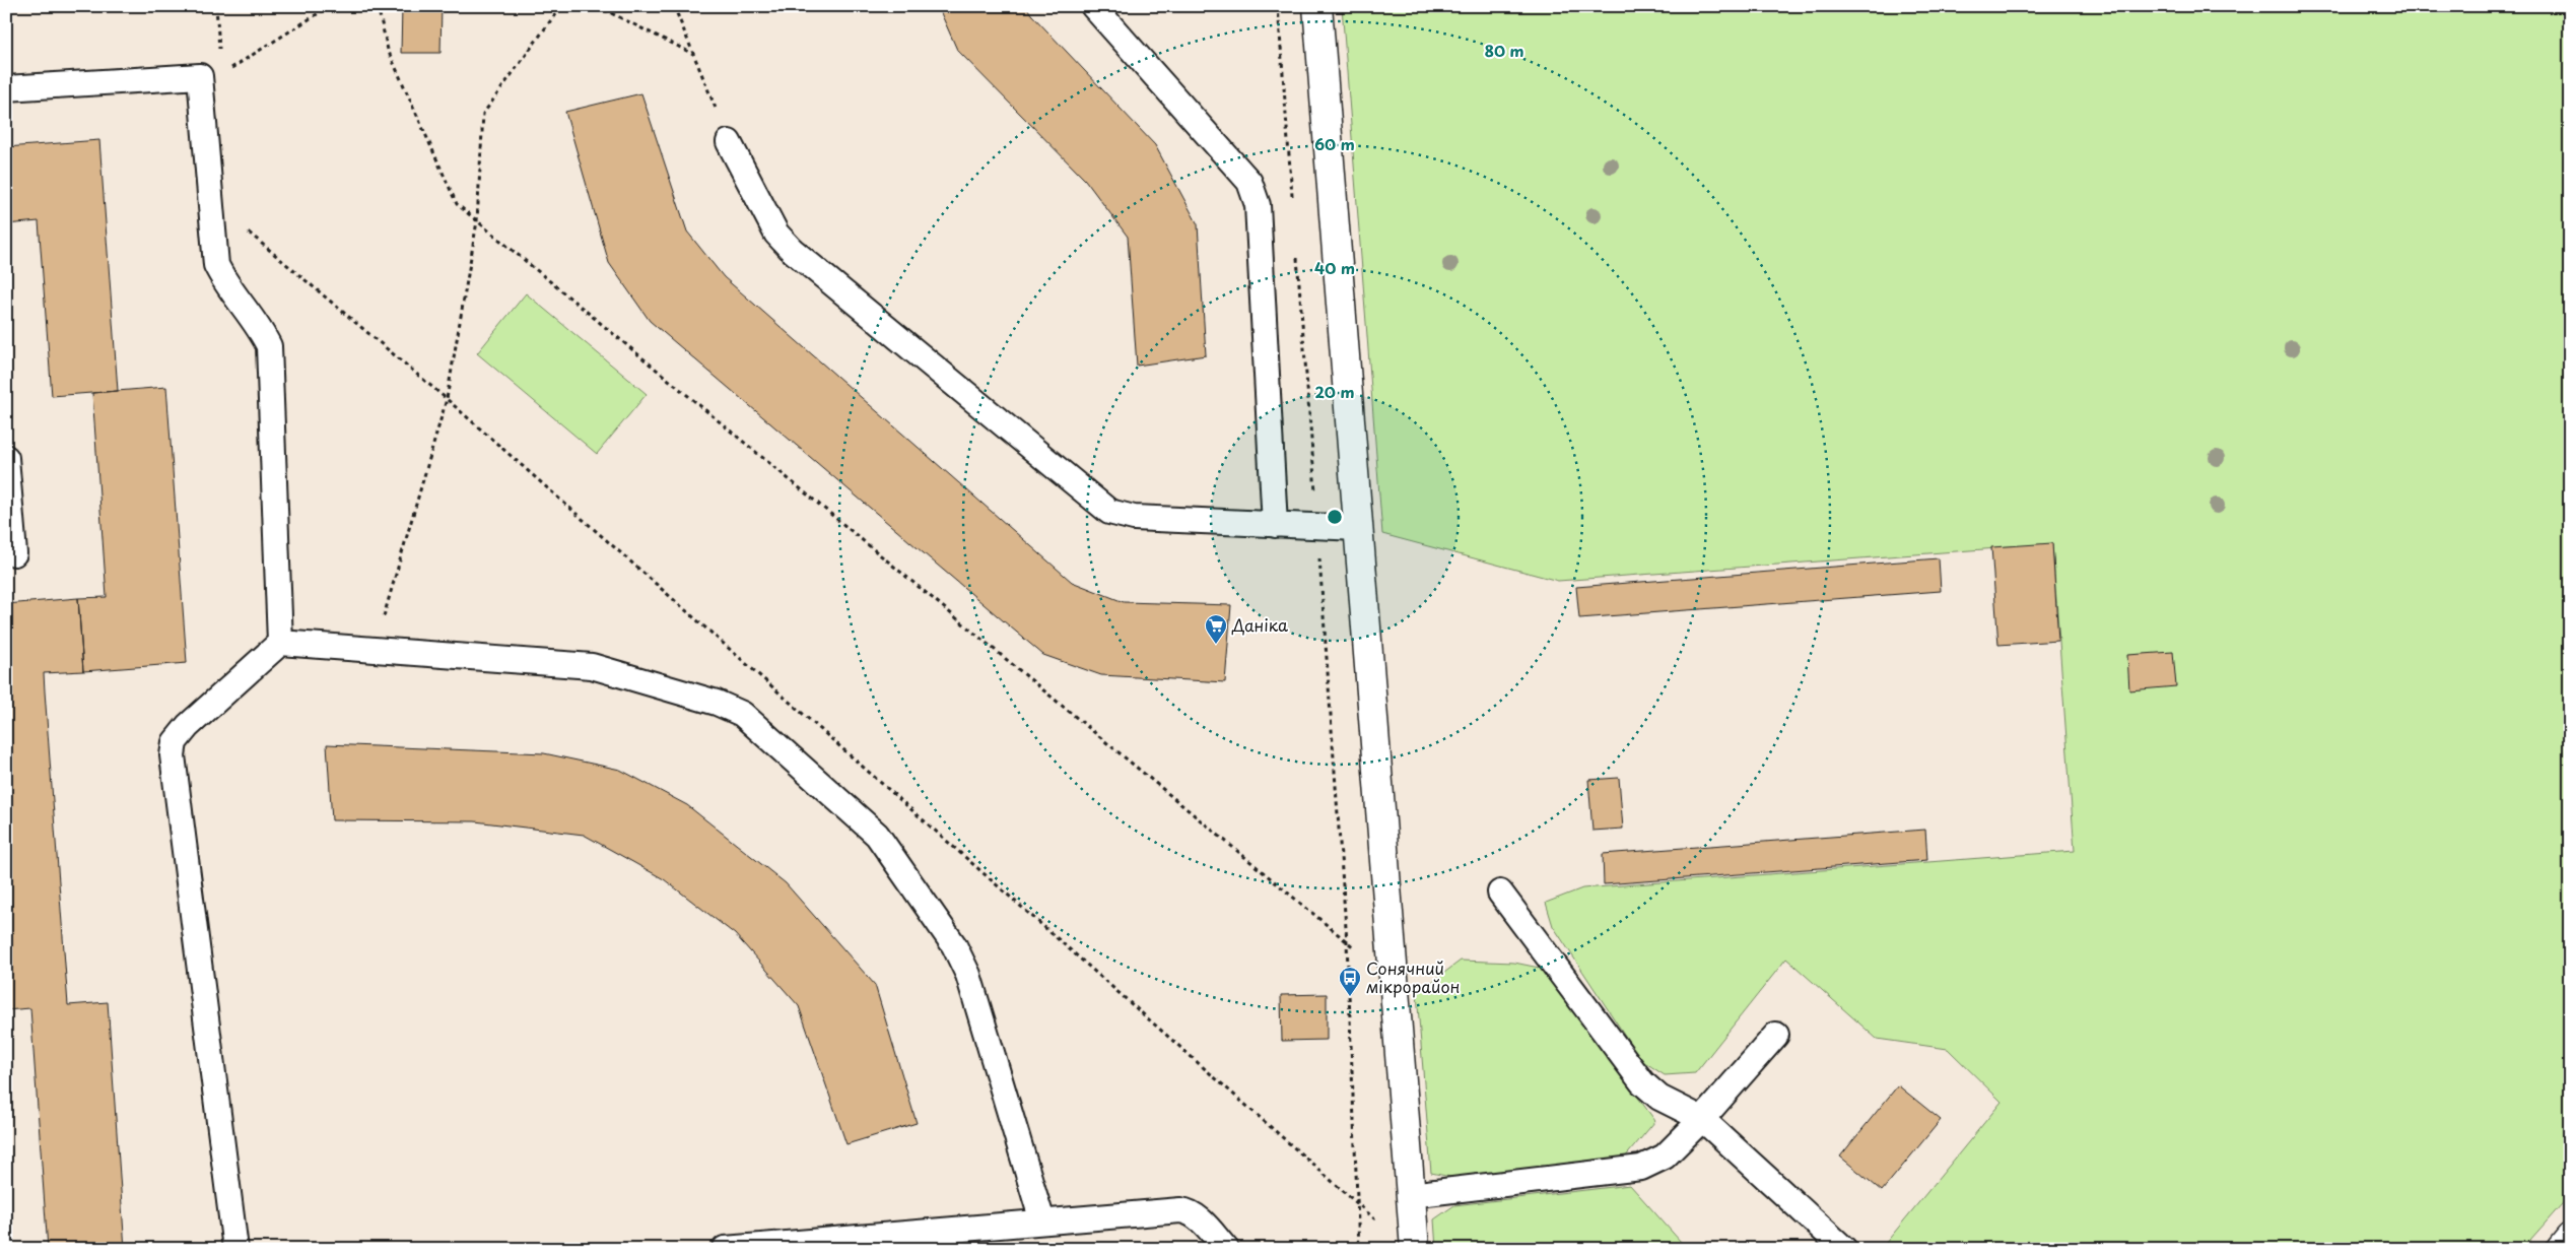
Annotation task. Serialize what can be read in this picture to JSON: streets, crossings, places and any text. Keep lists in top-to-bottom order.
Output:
{
  "places": {
    "supermarket": ["Даніка"],
    "bus stop": ["Сонячний мікрорайон"]
  },
  "rings": [
    "80 m",
    "60 m",
    "40 m",
    "20 m"
  ]
}
